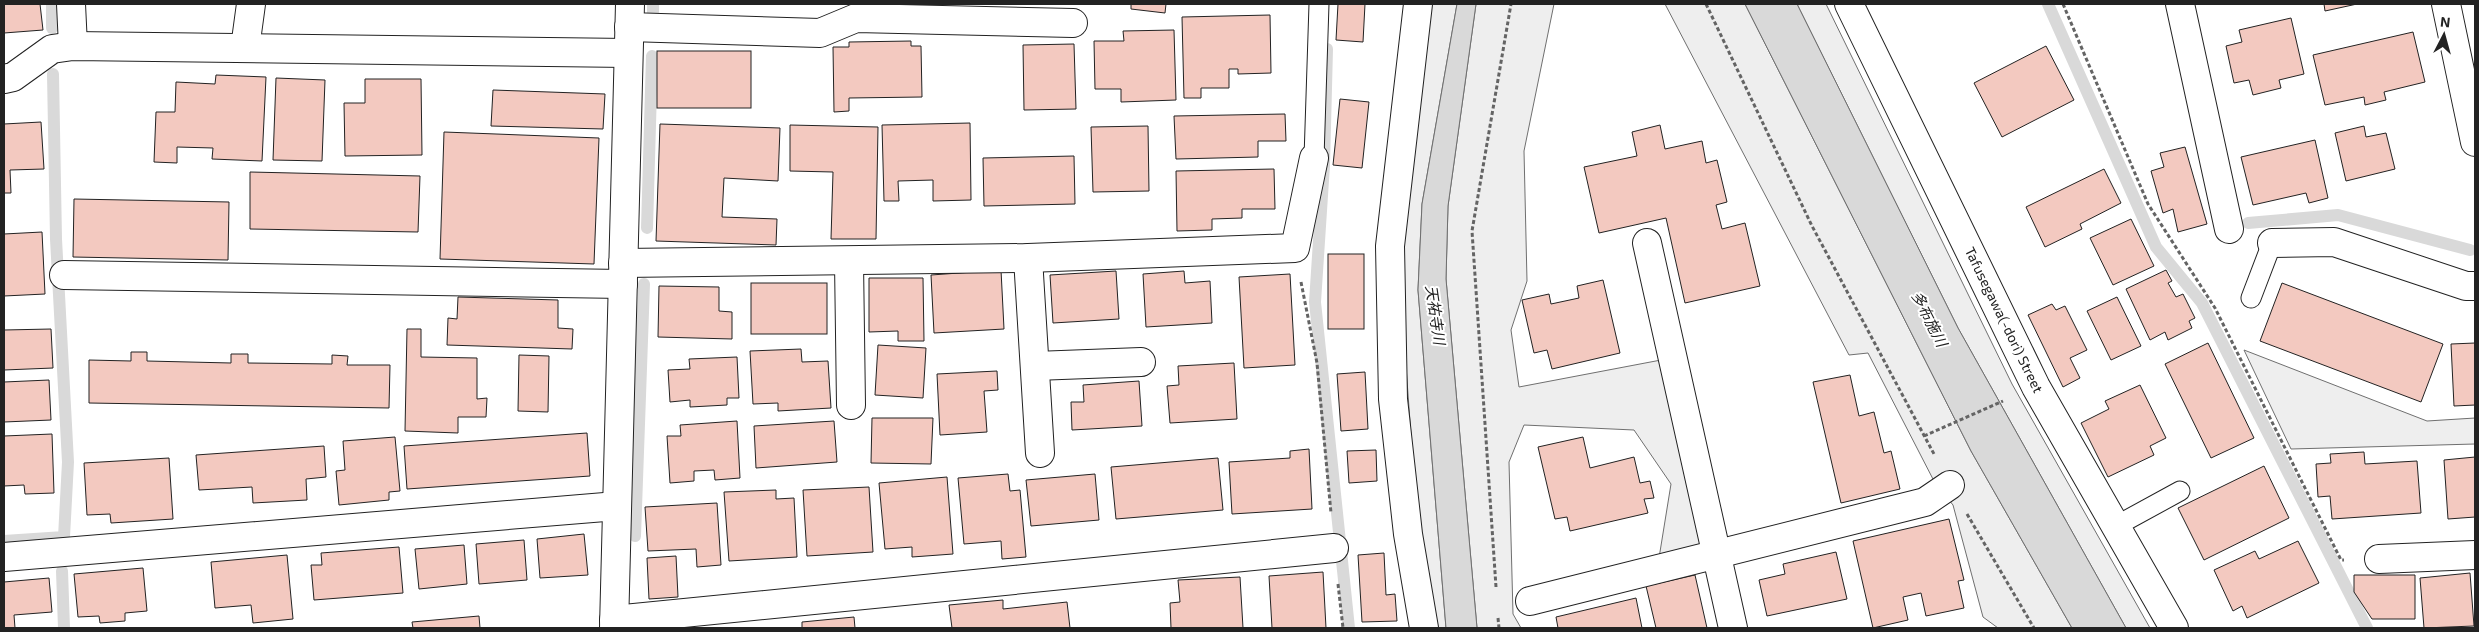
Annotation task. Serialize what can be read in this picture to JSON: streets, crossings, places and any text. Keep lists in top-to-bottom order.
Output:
{
  "streets": {
    "street": ["Tafusegawa(-dori) Street"]
  },
  "water": ["天祐寺川", "多布施川"],
  "north": "top"
}
